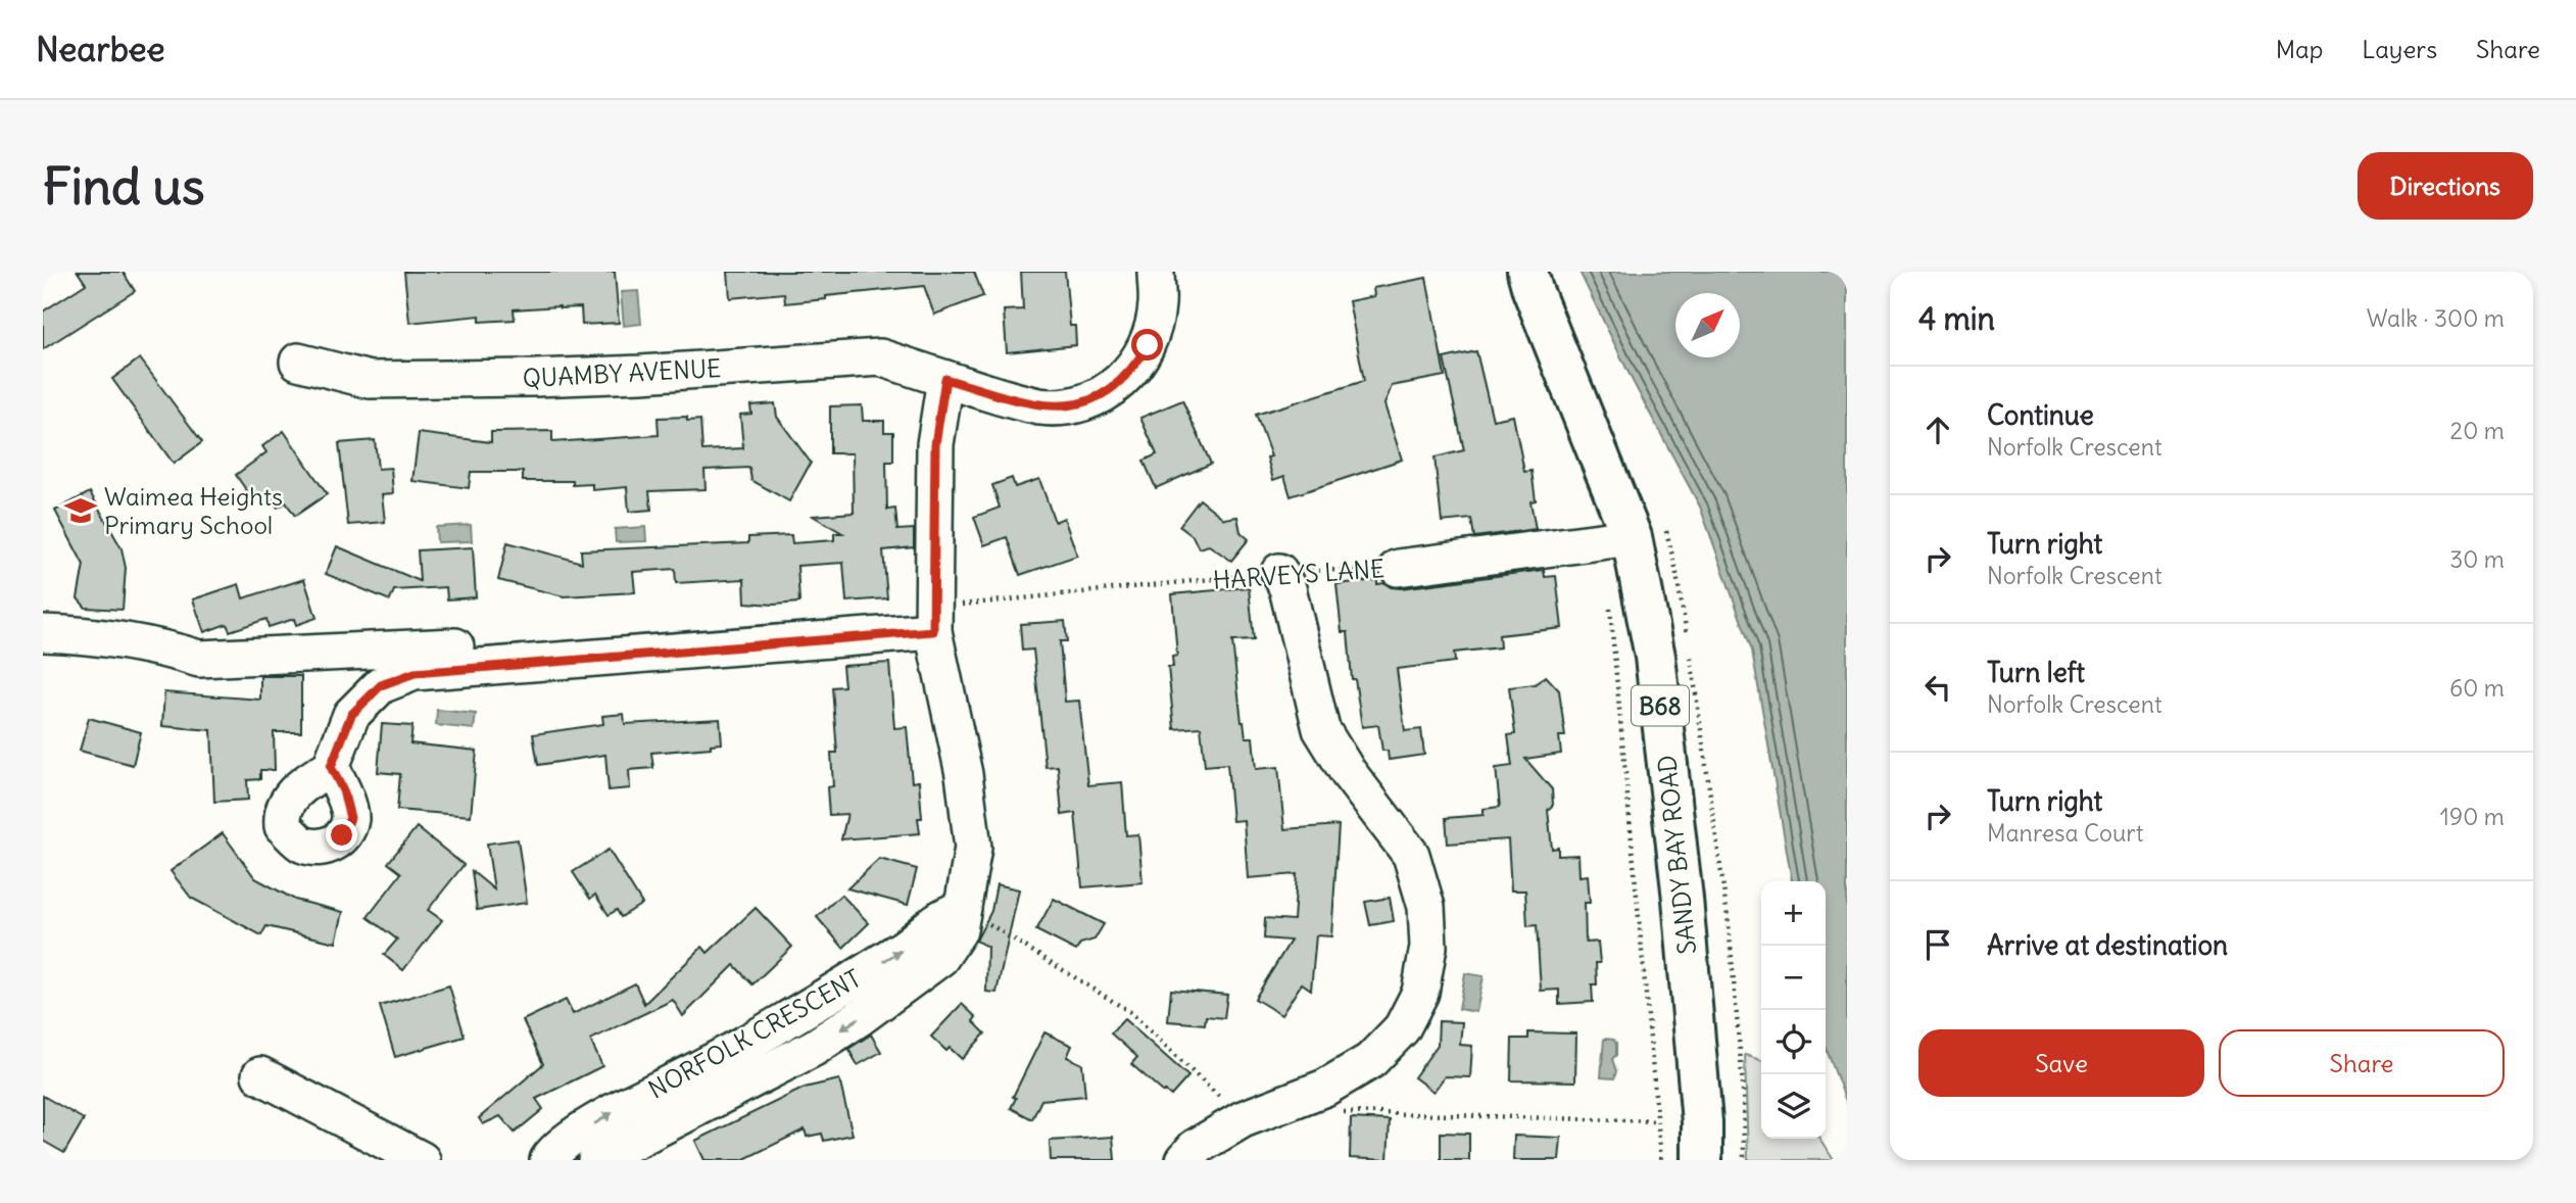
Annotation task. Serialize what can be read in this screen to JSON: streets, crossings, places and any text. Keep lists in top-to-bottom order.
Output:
{
  "streets": {
    "main road": ["B68", "SANDY BAY ROAD"],
    "street": ["QUAMBY AVENUE", "HARVEYS LANE", "NORFOLK CRESCENT"]
  },
  "crossings": [
    ["QUAMBY AVENUE", "NORFOLK CRESCENT"],
    ["HARVEYS LANE", "SANDY BAY ROAD"]
  ],
  "places": {
    "school or university": ["Waimea Heights Primary School"]
  },
  "north": "top right",
  "page": {
    "header": "Nearbee",
    "nav": ["Map", "Layers", "Share"],
    "buttons": [
      "Directions",
      ["Save", "Share"]
    ],
    "title": "Find us",
    "heading": ["4 min", "Walk · 300 m"],
    "list": [
      ["Continue", "Norfolk Crescent", "20 m"],
      ["Turn right", "Norfolk Crescent", "30 m"],
      ["Turn left", "Norfolk Crescent", "60 m"],
      ["Turn right", "Manresa Court", "190 m"],
      "Arrive at destination"
    ],
    "map_buttons": ["+", "−"]
  }
}
